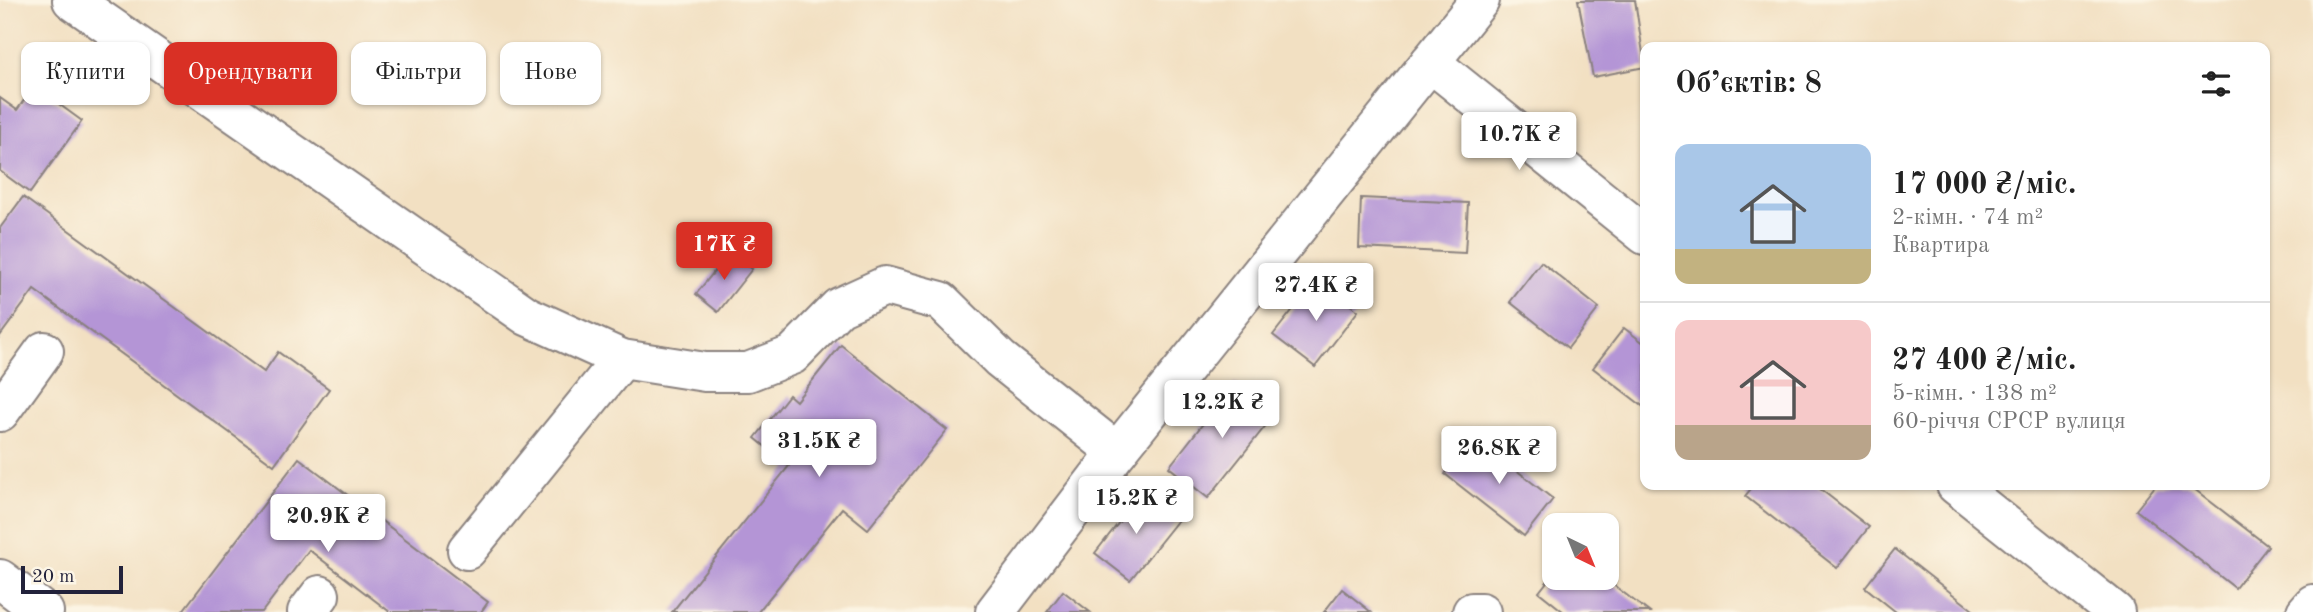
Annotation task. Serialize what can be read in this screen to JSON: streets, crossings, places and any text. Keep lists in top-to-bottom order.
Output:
{
  "scale_bar": "20 m",
  "north": "bottom right",
  "page": {
    "chip": [
      "Купити",
      "Орендувати",
      "Фільтри",
      "Нове"
    ],
    "heading": "Об’єктів: 8",
    "price": [
      "10.7K ₴",
      "17K ₴",
      "27.4K ₴",
      "12.2K ₴",
      "31.5K ₴",
      "26.8K ₴",
      "15.2K ₴",
      "20.9K ₴"
    ],
    "list": [
      {
        "name": "17 000 ₴/міс.",
        "note": "2-кімн. · 74 m² · Квартира"
      },
      {
        "name": "27 400 ₴/міс.",
        "note": "5-кімн. · 138 m² · 60-річчя СРСР вулиця"
      }
    ],
    "scale": "20 m"
  }
}
